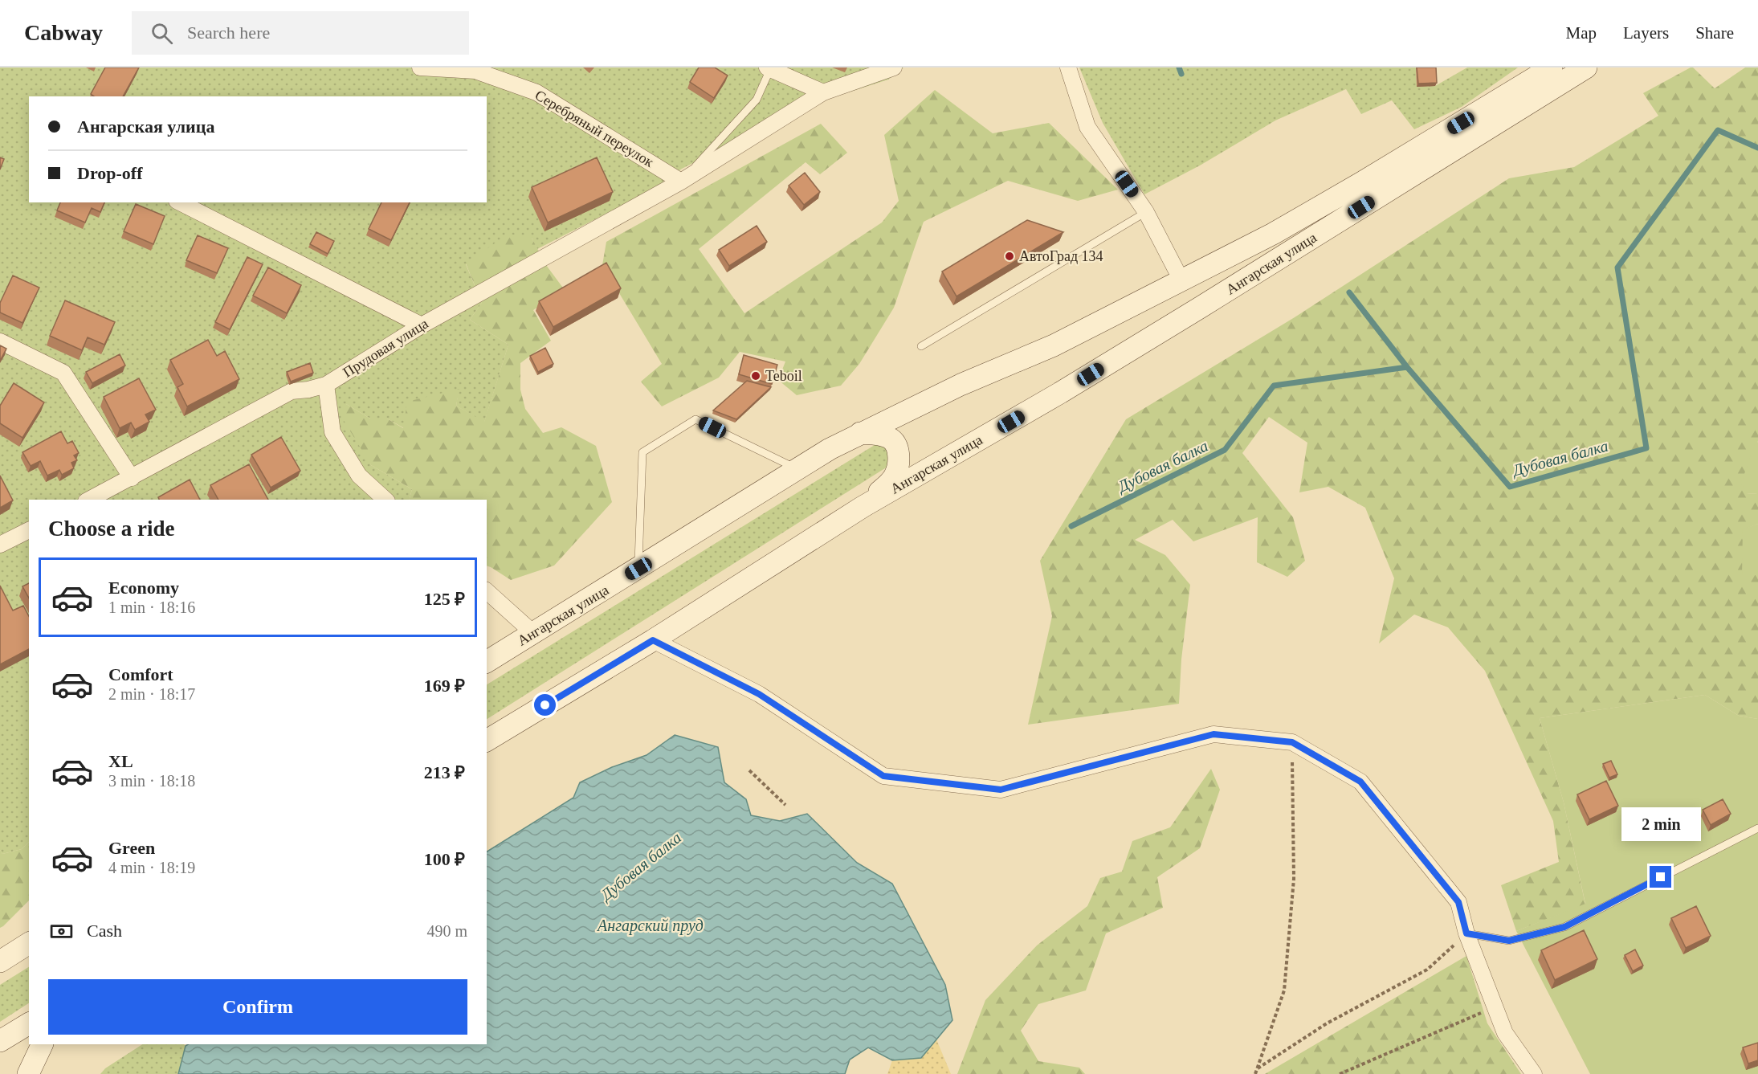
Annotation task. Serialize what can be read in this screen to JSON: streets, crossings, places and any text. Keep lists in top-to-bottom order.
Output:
{
  "streets": {
    "main road": ["Ангарская улица"],
    "street": ["Серебряный переулок", "Прудовая улица"]
  },
  "crossings": [
    ["Серебряный переулок", "Прудовая улица"]
  ],
  "water": ["Дубовая балка", "Ангарский пруд"],
  "places": ["АвтоГрад 134", "Teboil"],
  "page": {
    "header": "Cabway",
    "search": "Search here",
    "nav": ["Map", "Layers", "Share"],
    "banner": ["Ангарская улица", "Drop-off"],
    "heading": "Choose a ride",
    "list": [
      {
        "name": "Economy",
        "note": "1 min · 18:16",
        "value": "125 ₽"
      },
      {
        "name": "Comfort",
        "note": "2 min · 18:17",
        "value": "169 ₽"
      },
      {
        "name": "XL",
        "note": "3 min · 18:18",
        "value": "213 ₽"
      },
      {
        "name": "Green",
        "note": "4 min · 18:19",
        "value": "100 ₽"
      }
    ],
    "bubble": "2 min",
    "pay": ["Cash", "490 m"],
    "buttons": "Confirm"
  }
}
